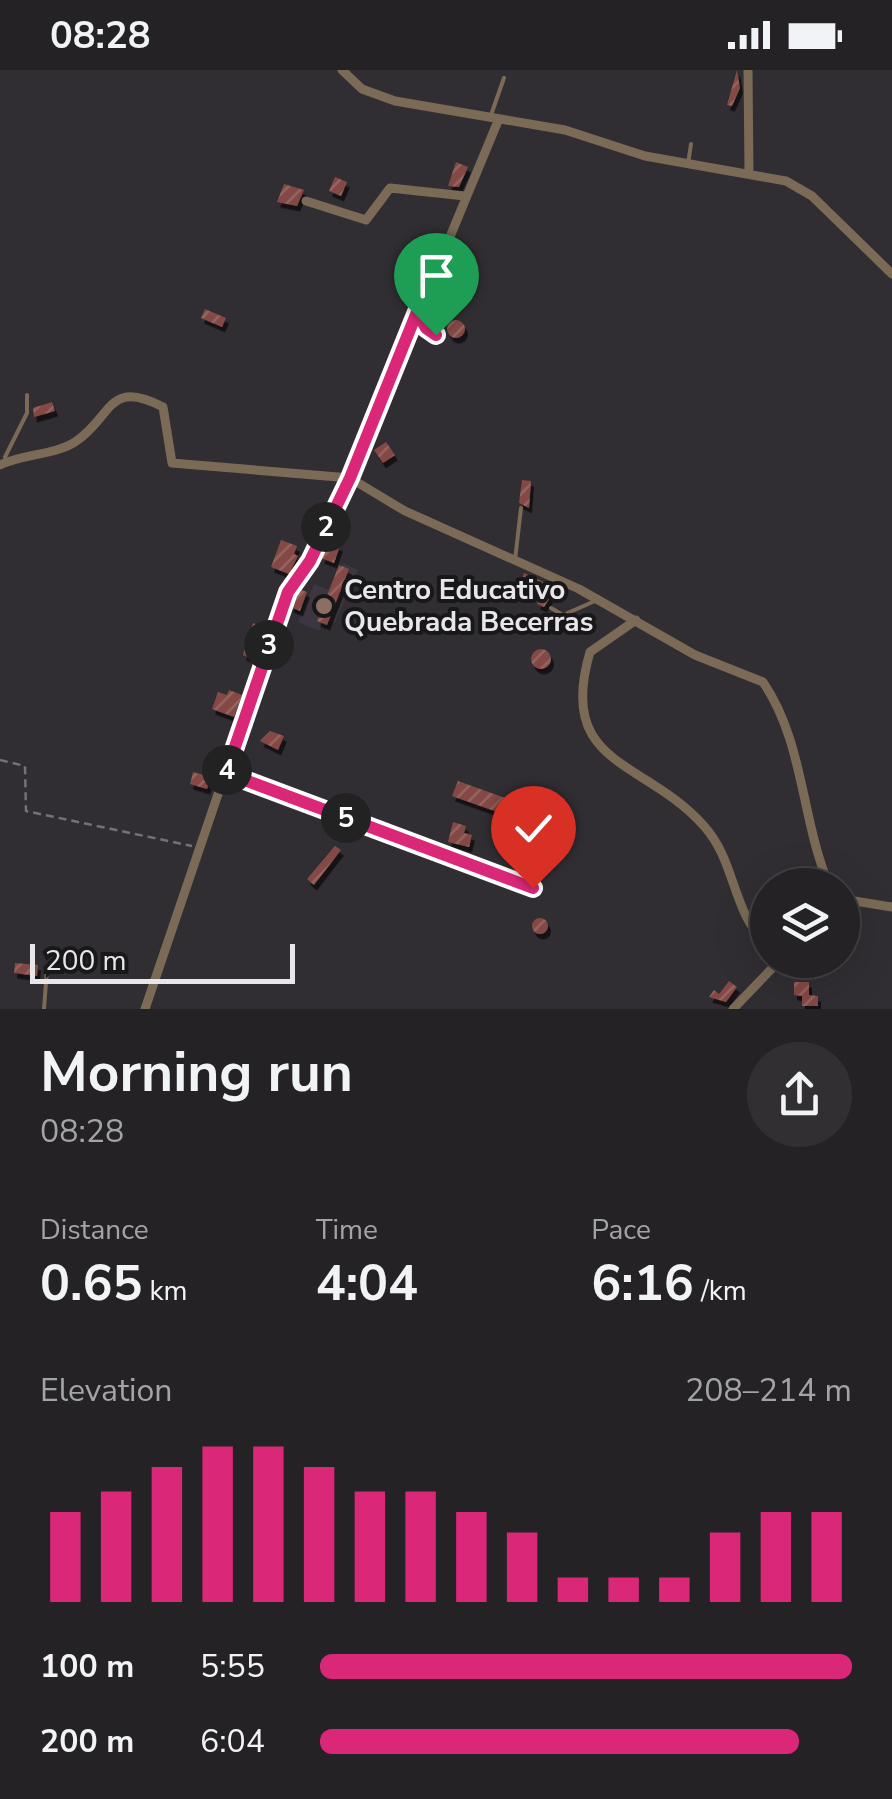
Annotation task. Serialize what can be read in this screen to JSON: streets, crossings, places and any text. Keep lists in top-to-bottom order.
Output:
{
  "places": ["Centro Educativo Quebrada Becerras"],
  "scale_bar": "200 m",
  "page": {
    "status": "08:28",
    "pins": [
      "2",
      "3",
      "4",
      "5"
    ],
    "scale": "200 m",
    "heading": ["Morning run", "08:28"],
    "stats": [
      ["Distance", "0.65 km"],
      ["Time", "4:04"],
      ["Pace", "6:16 /km"]
    ],
    "chart": ["Elevation", "208–214 m"],
    "list": [
      {
        "name": "100 m",
        "note": "5:55"
      },
      {
        "name": "200 m",
        "note": "6:04"
      }
    ]
  }
}
